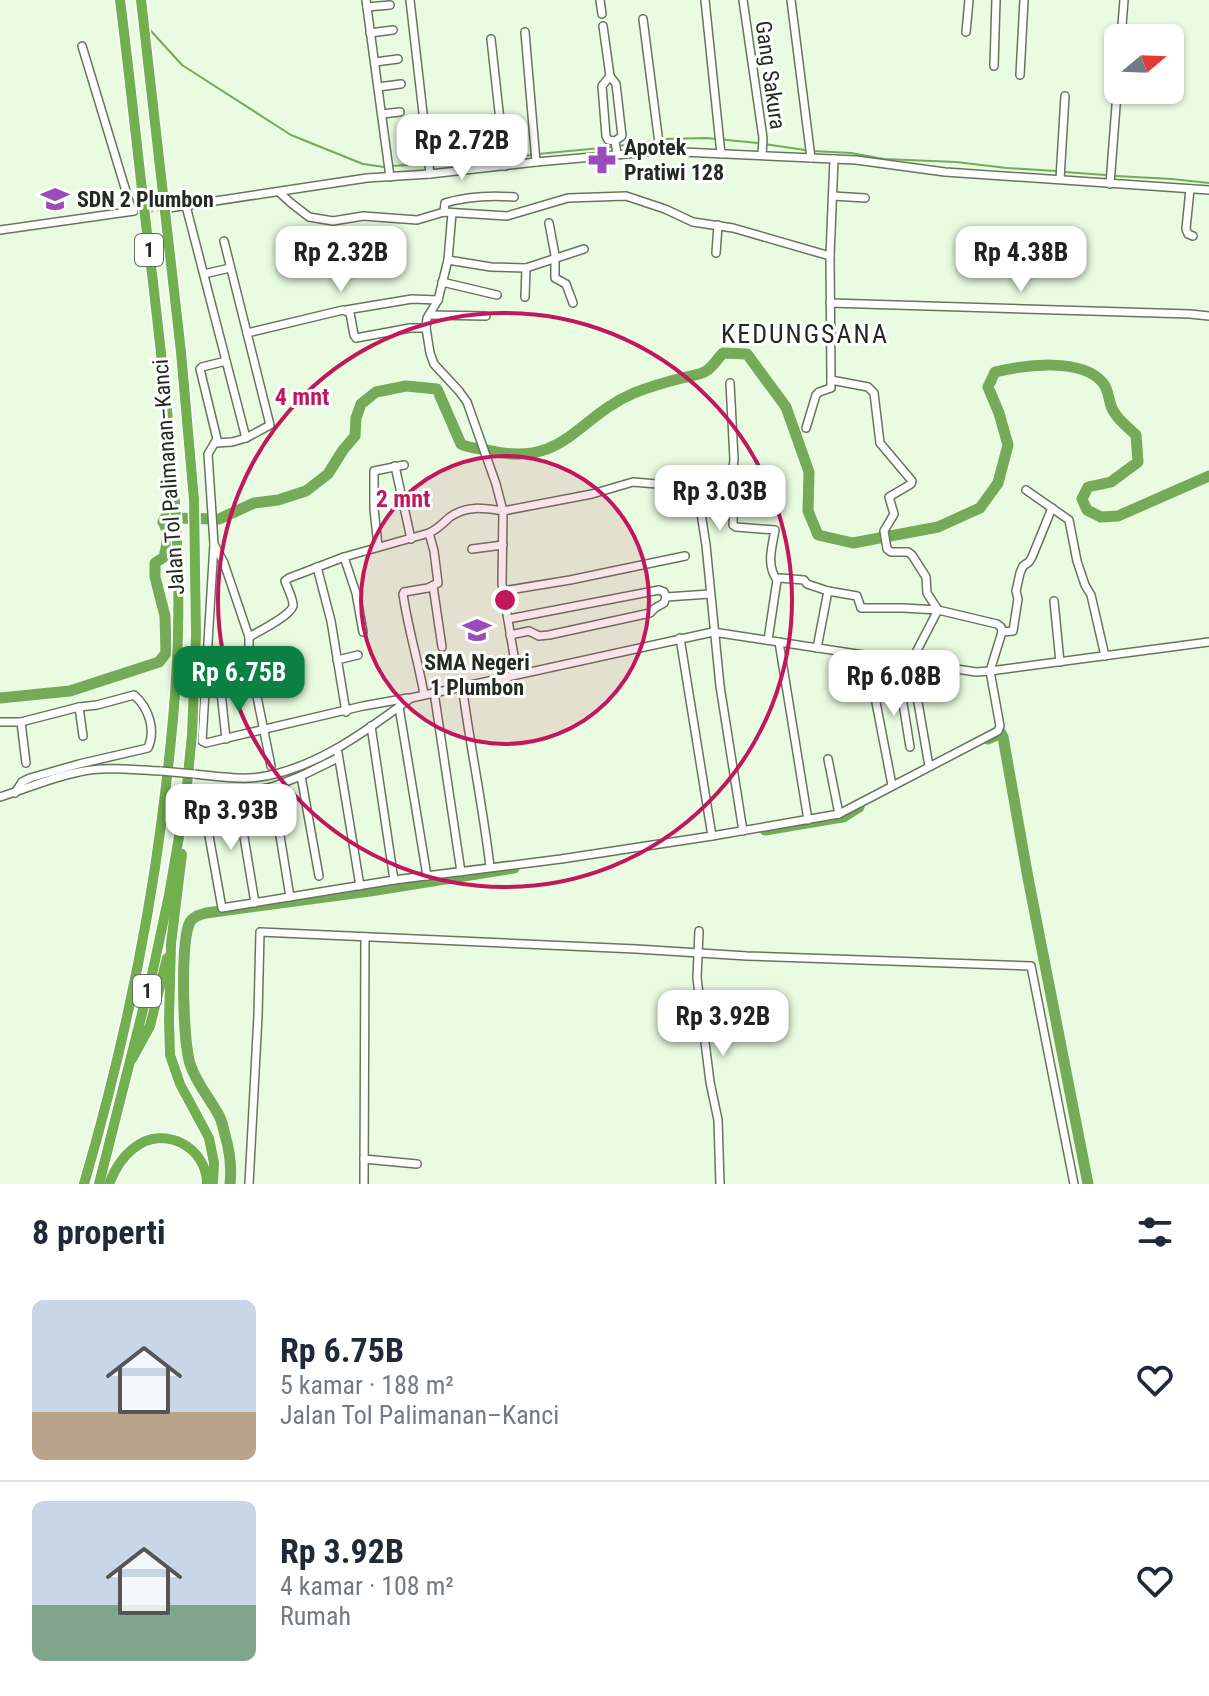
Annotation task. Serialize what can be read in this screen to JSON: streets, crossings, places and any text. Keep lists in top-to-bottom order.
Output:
{
  "streets": {
    "highway": ["1", "Jalan Tol Palimanan–Kanci"],
    "street": ["Gang Sakura"]
  },
  "districts": ["KEDUNGSANA"],
  "places": {
    "pharmacy": ["Apotek Pratiwi 128"],
    "school or university": ["SDN 2 Plumbon", "SMA Negeri 1 Plumbon"]
  },
  "north": "right",
  "page": {
    "price": [
      "Rp 2.72B",
      "Rp 2.32B",
      "Rp 4.38B",
      "Rp 3.03B",
      "Rp 6.75B",
      "Rp 6.08B",
      "Rp 3.93B",
      "Rp 3.92B"
    ],
    "heading": "8 properti",
    "list": [
      {
        "name": "Rp 6.75B",
        "note": "5 kamar · 188 m² · Jalan Tol Palimanan–Kanci"
      },
      {
        "name": "Rp 3.92B",
        "note": "4 kamar · 108 m² · Rumah"
      }
    ]
  },
  "rings": ["4 mnt", "2 mnt"]
}
